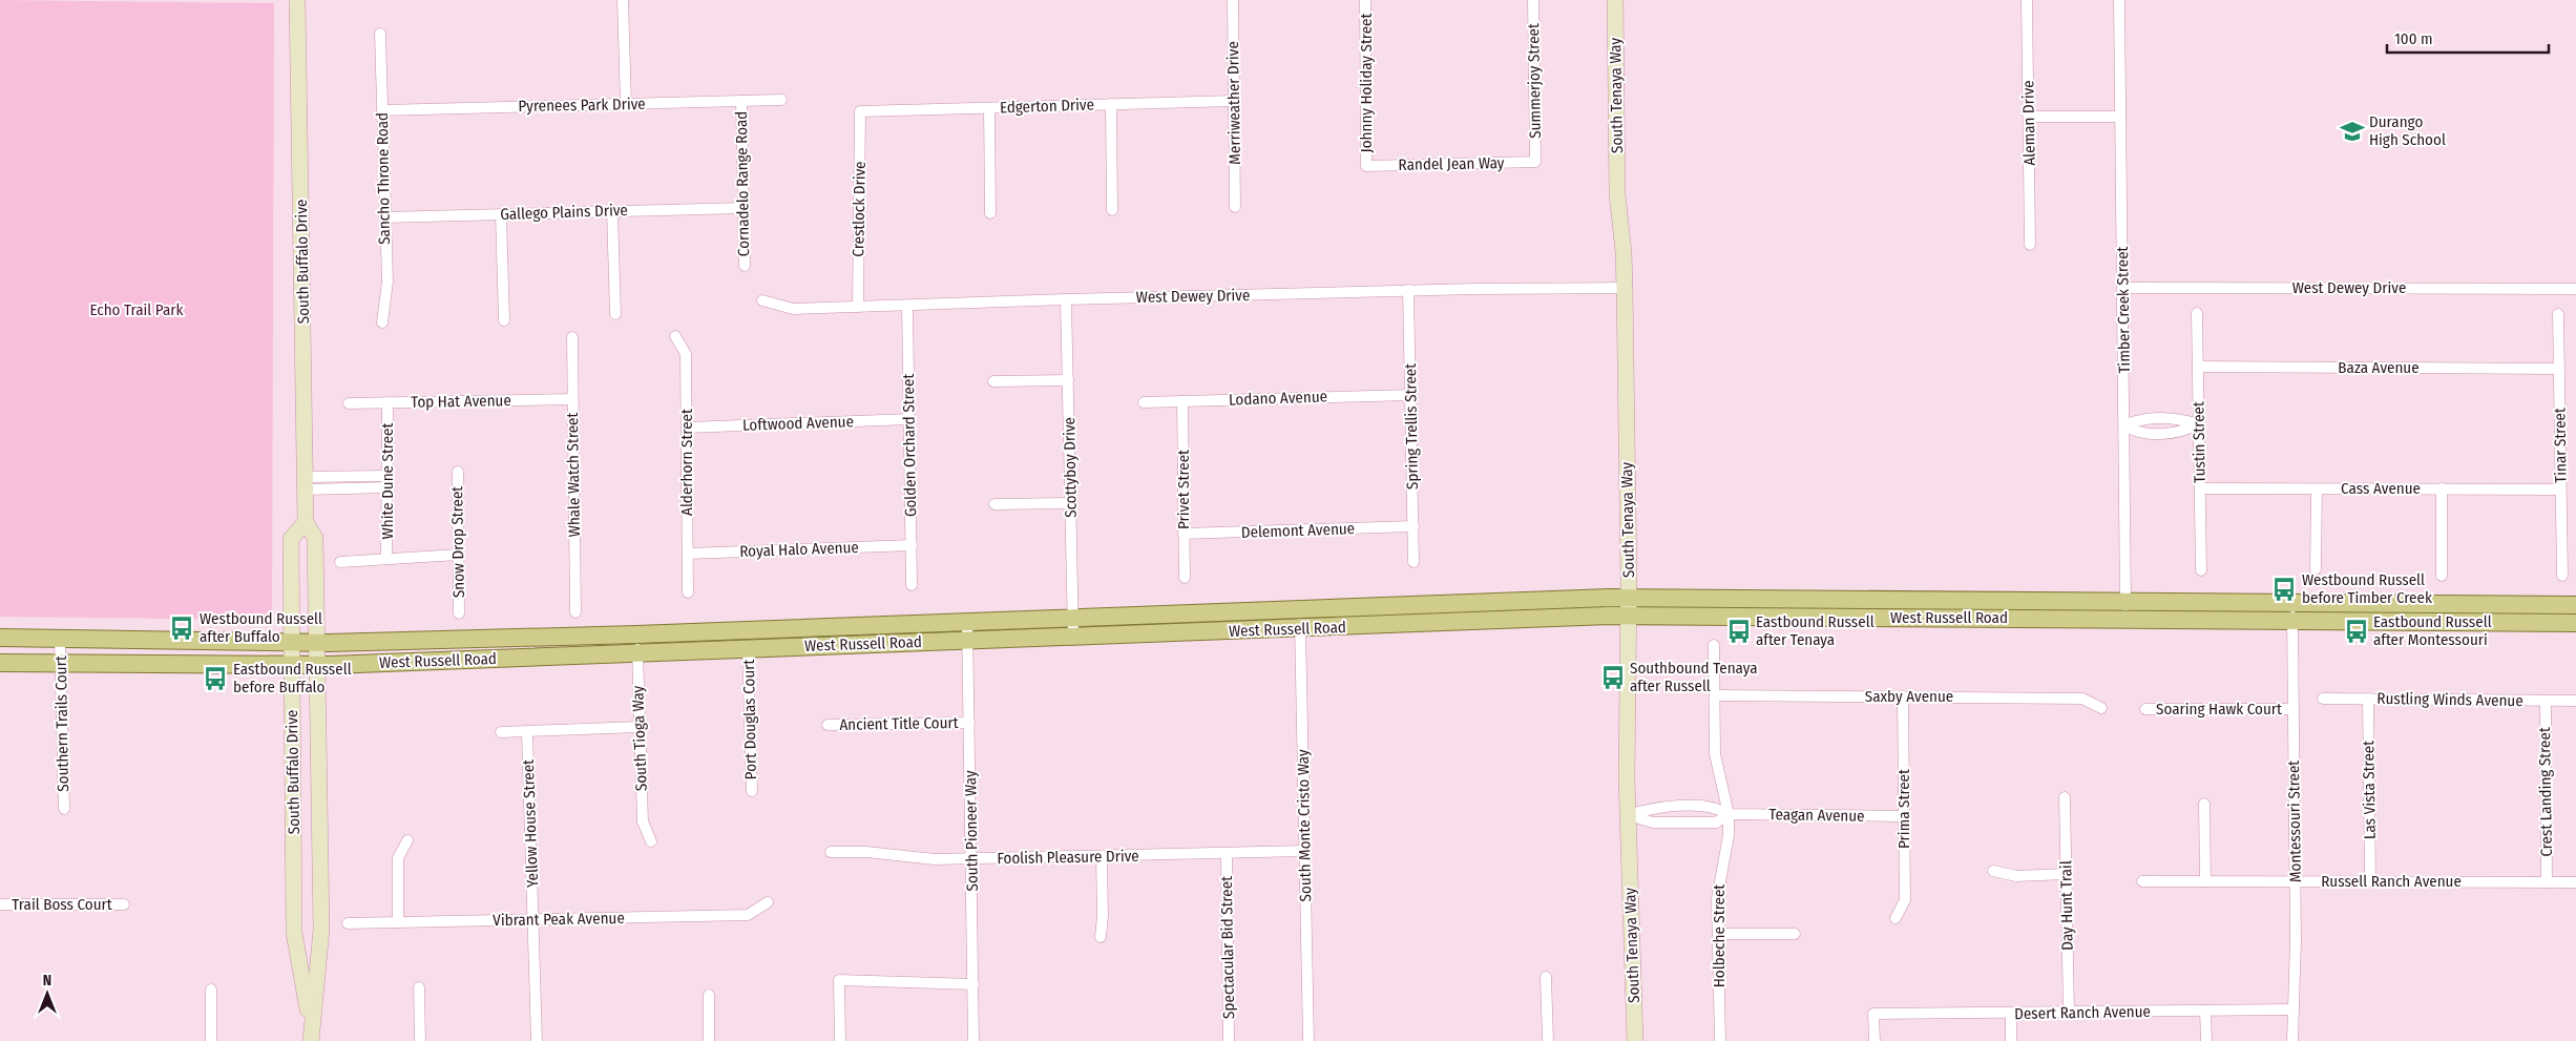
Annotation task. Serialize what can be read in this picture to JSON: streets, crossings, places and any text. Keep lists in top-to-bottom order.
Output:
{
  "streets": {
    "main road": ["West Russell Road"],
    "street": [
      "Summerjoy Street",
      "Johnny Holiday Street",
      "South Tenaya Way",
      "Merriweather Drive",
      "Pyrenees Park Drive",
      "Edgerton Drive",
      "Aleman Drive",
      "Randel Jean Way",
      "Sancho Throne Road",
      "Cornadelo Range Road",
      "Crestlock Drive",
      "Gallego Plains Drive",
      "South Buffalo Drive",
      "West Dewey Drive",
      "Timber Creek Street",
      "Baza Avenue",
      "Lodano Avenue",
      "Top Hat Avenue",
      "Loftwood Avenue",
      "Spring Trellis Street",
      "Tustin Street",
      "Golden Orchard Street",
      "Tinar Street",
      "Alderhorn Street",
      "Scottyboy Drive",
      "Whale Watch Street",
      "White Dune Street",
      "Cass Avenue",
      "Privet Street",
      "Delemont Avenue",
      "Snow Drop Street",
      "Royal Halo Avenue",
      "Saxby Avenue",
      "Rustling Winds Avenue",
      "Soaring Hawk Court",
      "Port Douglas Court",
      "Southern Trails Court",
      "Ancient Title Court",
      "South Tioga Way",
      "Las Vista Street",
      "Crest Landing Street",
      "Prima Street",
      "Teagan Avenue",
      "Montessouri Street",
      "Yellow House Street",
      "South Monte Cristo Way",
      "South Pioneer Way",
      "Foolish Pleasure Drive",
      "Russell Ranch Avenue",
      "Trail Boss Court",
      "Day Hunt Trail",
      "Vibrant Peak Avenue",
      "Holbeche Street",
      "Spectacular Bid Street",
      "Desert Ranch Avenue"
    ]
  },
  "crossings": [
    ["Summerjoy Street", "Randel Jean Way"],
    ["Johnny Holiday Street", "Randel Jean Way"],
    ["South Tenaya Way", "West Dewey Drive"],
    ["South Tenaya Way", "West Russell Road"],
    ["South Tenaya Way", "Teagan Avenue"],
    ["Merriweather Drive", "Edgerton Drive"],
    ["Pyrenees Park Drive", "Sancho Throne Road"],
    ["Pyrenees Park Drive", "Cornadelo Range Road"],
    ["Edgerton Drive", "Crestlock Drive"],
    ["Sancho Throne Road", "Gallego Plains Drive"],
    ["Cornadelo Range Road", "Gallego Plains Drive"],
    ["Crestlock Drive", "West Dewey Drive"],
    ["South Buffalo Drive", "West Russell Road"],
    ["West Dewey Drive", "Timber Creek Street"],
    ["West Dewey Drive", "Spring Trellis Street"],
    ["West Dewey Drive", "Golden Orchard Street"],
    ["West Dewey Drive", "Scottyboy Drive"],
    ["Timber Creek Street", "West Russell Road"],
    ["Baza Avenue", "Tustin Street"],
    ["Baza Avenue", "Tinar Street"],
    ["Lodano Avenue", "Spring Trellis Street"],
    ["Lodano Avenue", "Privet Street"],
    ["Top Hat Avenue", "Whale Watch Street"],
    ["Top Hat Avenue", "White Dune Street"],
    ["Loftwood Avenue", "Golden Orchard Street"],
    ["Loftwood Avenue", "Alderhorn Street"],
    ["Spring Trellis Street", "Delemont Avenue"],
    ["Tustin Street", "Cass Avenue"],
    ["Golden Orchard Street", "Royal Halo Avenue"],
    ["Tinar Street", "Cass Avenue"],
    ["Alderhorn Street", "Royal Halo Avenue"],
    ["Scottyboy Drive", "West Russell Road"],
    ["Privet Street", "Delemont Avenue"],
    ["West Russell Road", "Port Douglas Court"],
    ["West Russell Road", "Southern Trails Court"],
    ["West Russell Road", "South Tioga Way"],
    ["West Russell Road", "Montessouri Street"],
    ["West Russell Road", "South Monte Cristo Way"],
    ["West Russell Road", "South Pioneer Way"],
    ["Saxby Avenue", "Prima Street"],
    ["Saxby Avenue", "Holbeche Street"],
    ["Rustling Winds Avenue", "Las Vista Street"],
    ["Rustling Winds Avenue", "Crest Landing Street"],
    ["Soaring Hawk Court", "Montessouri Street"],
    ["Ancient Title Court", "South Pioneer Way"],
    ["Las Vista Street", "Russell Ranch Avenue"],
    ["Crest Landing Street", "Russell Ranch Avenue"],
    ["Prima Street", "Teagan Avenue"],
    ["Teagan Avenue", "Holbeche Street"],
    ["Montessouri Street", "Russell Ranch Avenue"],
    ["Montessouri Street", "Desert Ranch Avenue"],
    ["Yellow House Street", "Vibrant Peak Avenue"],
    ["South Monte Cristo Way", "Foolish Pleasure Drive"],
    ["South Pioneer Way", "Foolish Pleasure Drive"],
    ["Foolish Pleasure Drive", "Spectacular Bid Street"],
    ["Day Hunt Trail", "Desert Ranch Avenue"]
  ],
  "parks": ["Echo Trail Park"],
  "places": {
    "school or university": ["Durango High School"],
    "bus stop": [
      "Westbound Russell before Timber Creek",
      "Westbound Russell after Buffalo",
      "Eastbound Russell after Tenaya",
      "Eastbound Russell after Montessouri",
      "Southbound Tenaya after Russell",
      "Eastbound Russell before Buffalo"
    ]
  },
  "scale_bar": "100 m",
  "north": "top"
}
